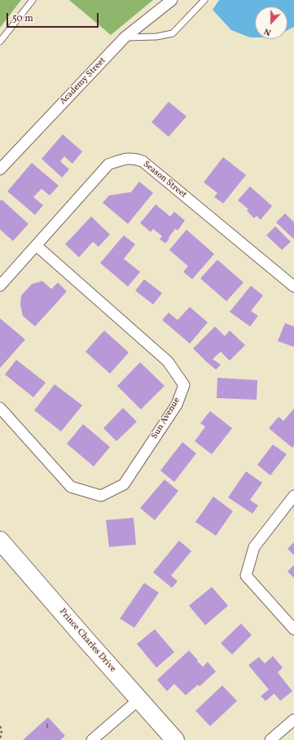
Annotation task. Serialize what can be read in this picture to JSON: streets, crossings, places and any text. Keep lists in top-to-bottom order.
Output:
{
  "streets": {
    "highway": ["Prince Charles Drive"],
    "street": ["Academy Street", "Season Street", "Sun Avenue"]
  },
  "crossings": [
    ["Season Street", "Sun Avenue"]
  ],
  "house_numbers": ["1"],
  "scale_bar": "50 m",
  "north": "bottom"
}
